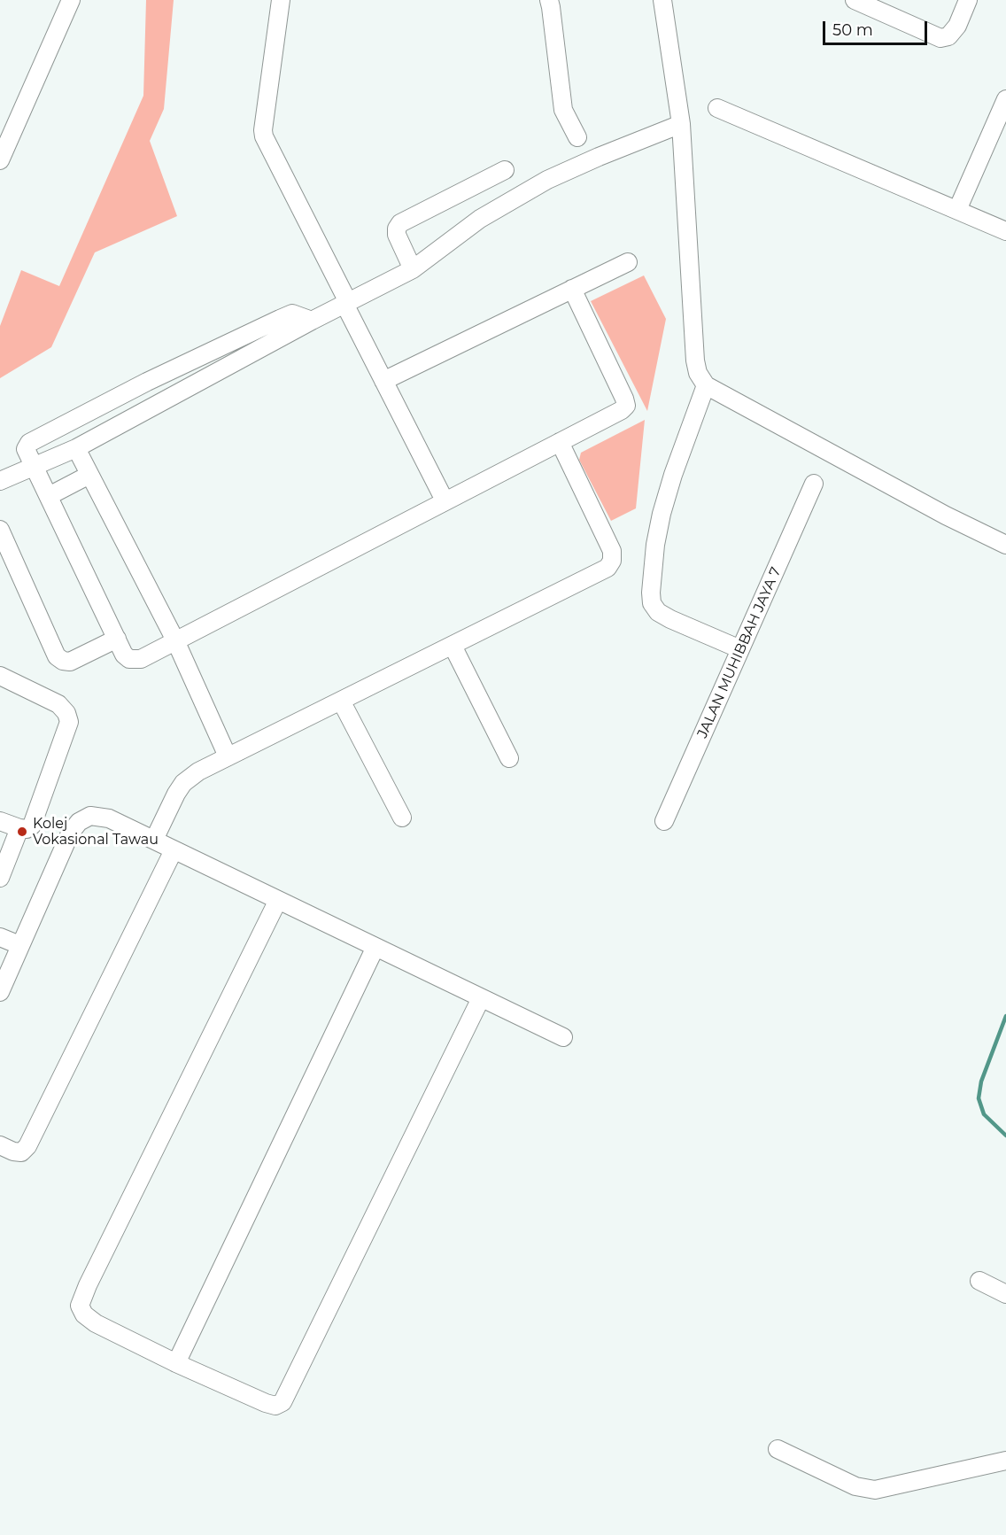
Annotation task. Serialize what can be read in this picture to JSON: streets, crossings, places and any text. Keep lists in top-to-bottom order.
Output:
{
  "streets": {
    "street": ["JALAN MUHIBBAH JAYA 7"]
  },
  "places": ["Kolej Vokasional Tawau"],
  "scale_bar": "50 m"
}
